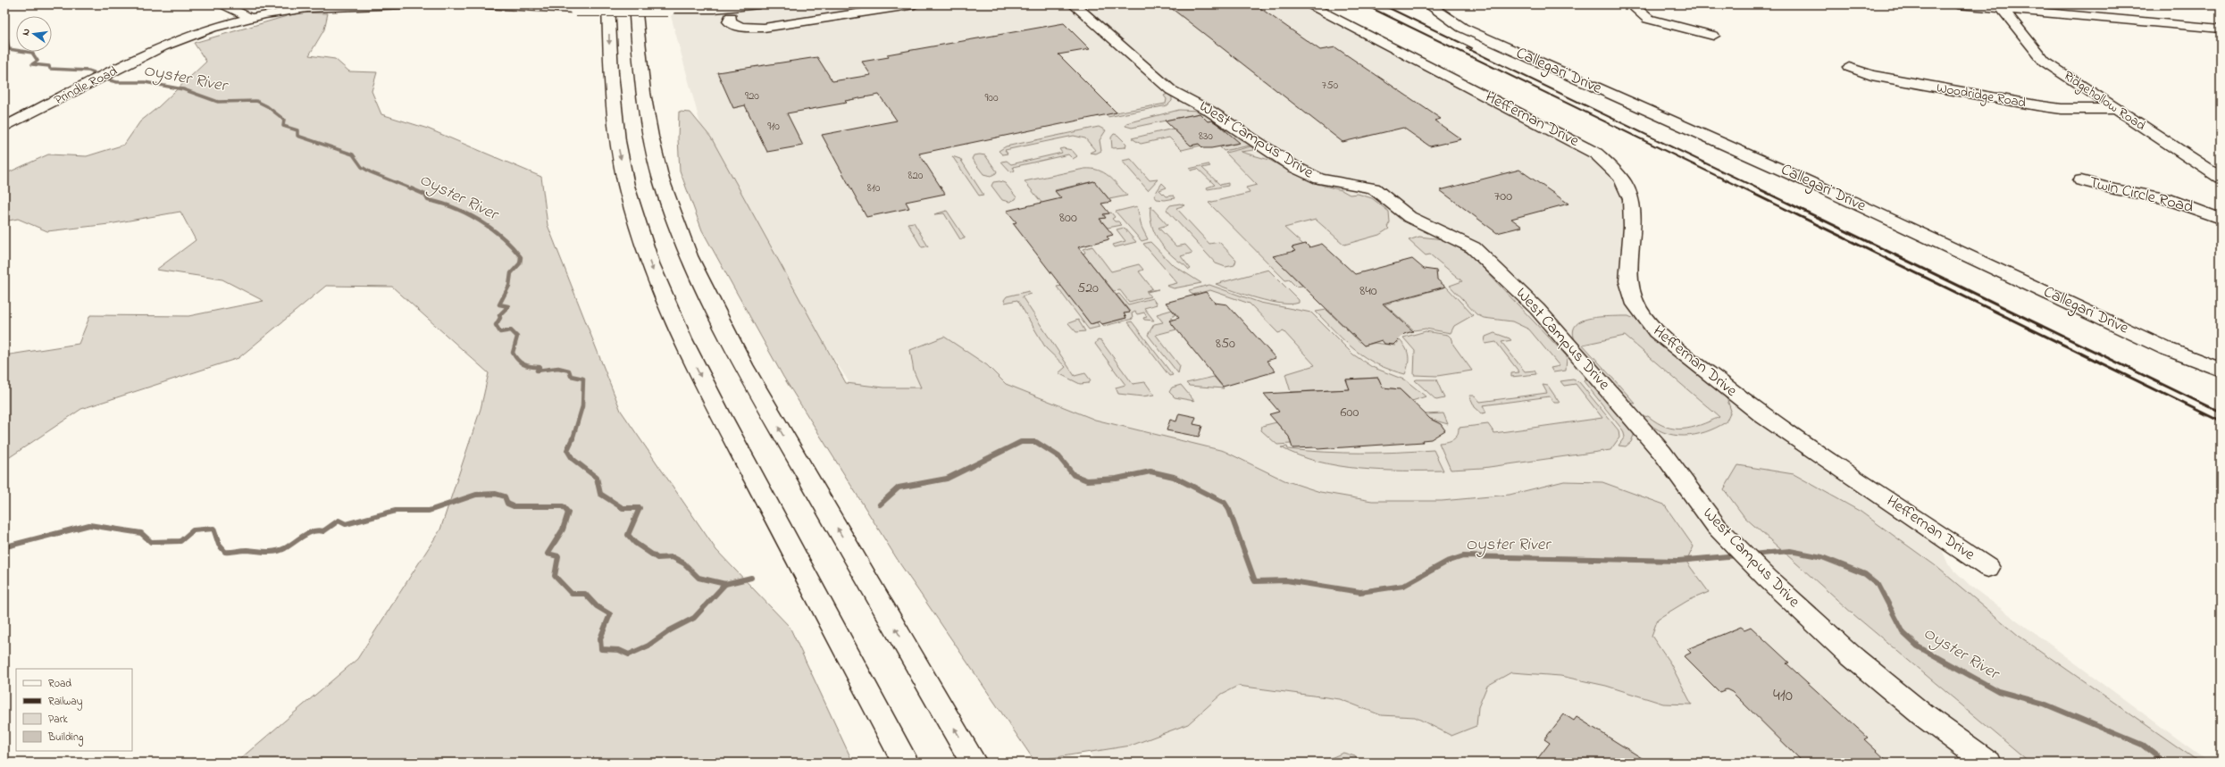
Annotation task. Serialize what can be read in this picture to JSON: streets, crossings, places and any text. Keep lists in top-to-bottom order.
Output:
{
  "streets": {
    "main road": [
      "Callegari Drive",
      "Prindle Road",
      "Woodridge Road",
      "Ridgehollow Road",
      "Heffernan Drive",
      "West Campus Drive",
      "Twin Circle Road"
    ]
  },
  "crossings": [
    ["Woodridge Road", "Ridgehollow Road"]
  ],
  "water": ["Oyster River"],
  "house_numbers": [
    "750",
    "920",
    "900",
    "910",
    "830",
    "820",
    "810",
    "700",
    "800",
    "520",
    "840",
    "850",
    "600",
    "410"
  ],
  "legend": [
    "Road",
    "Railway",
    "Park",
    "Building"
  ],
  "north": "left"
}
